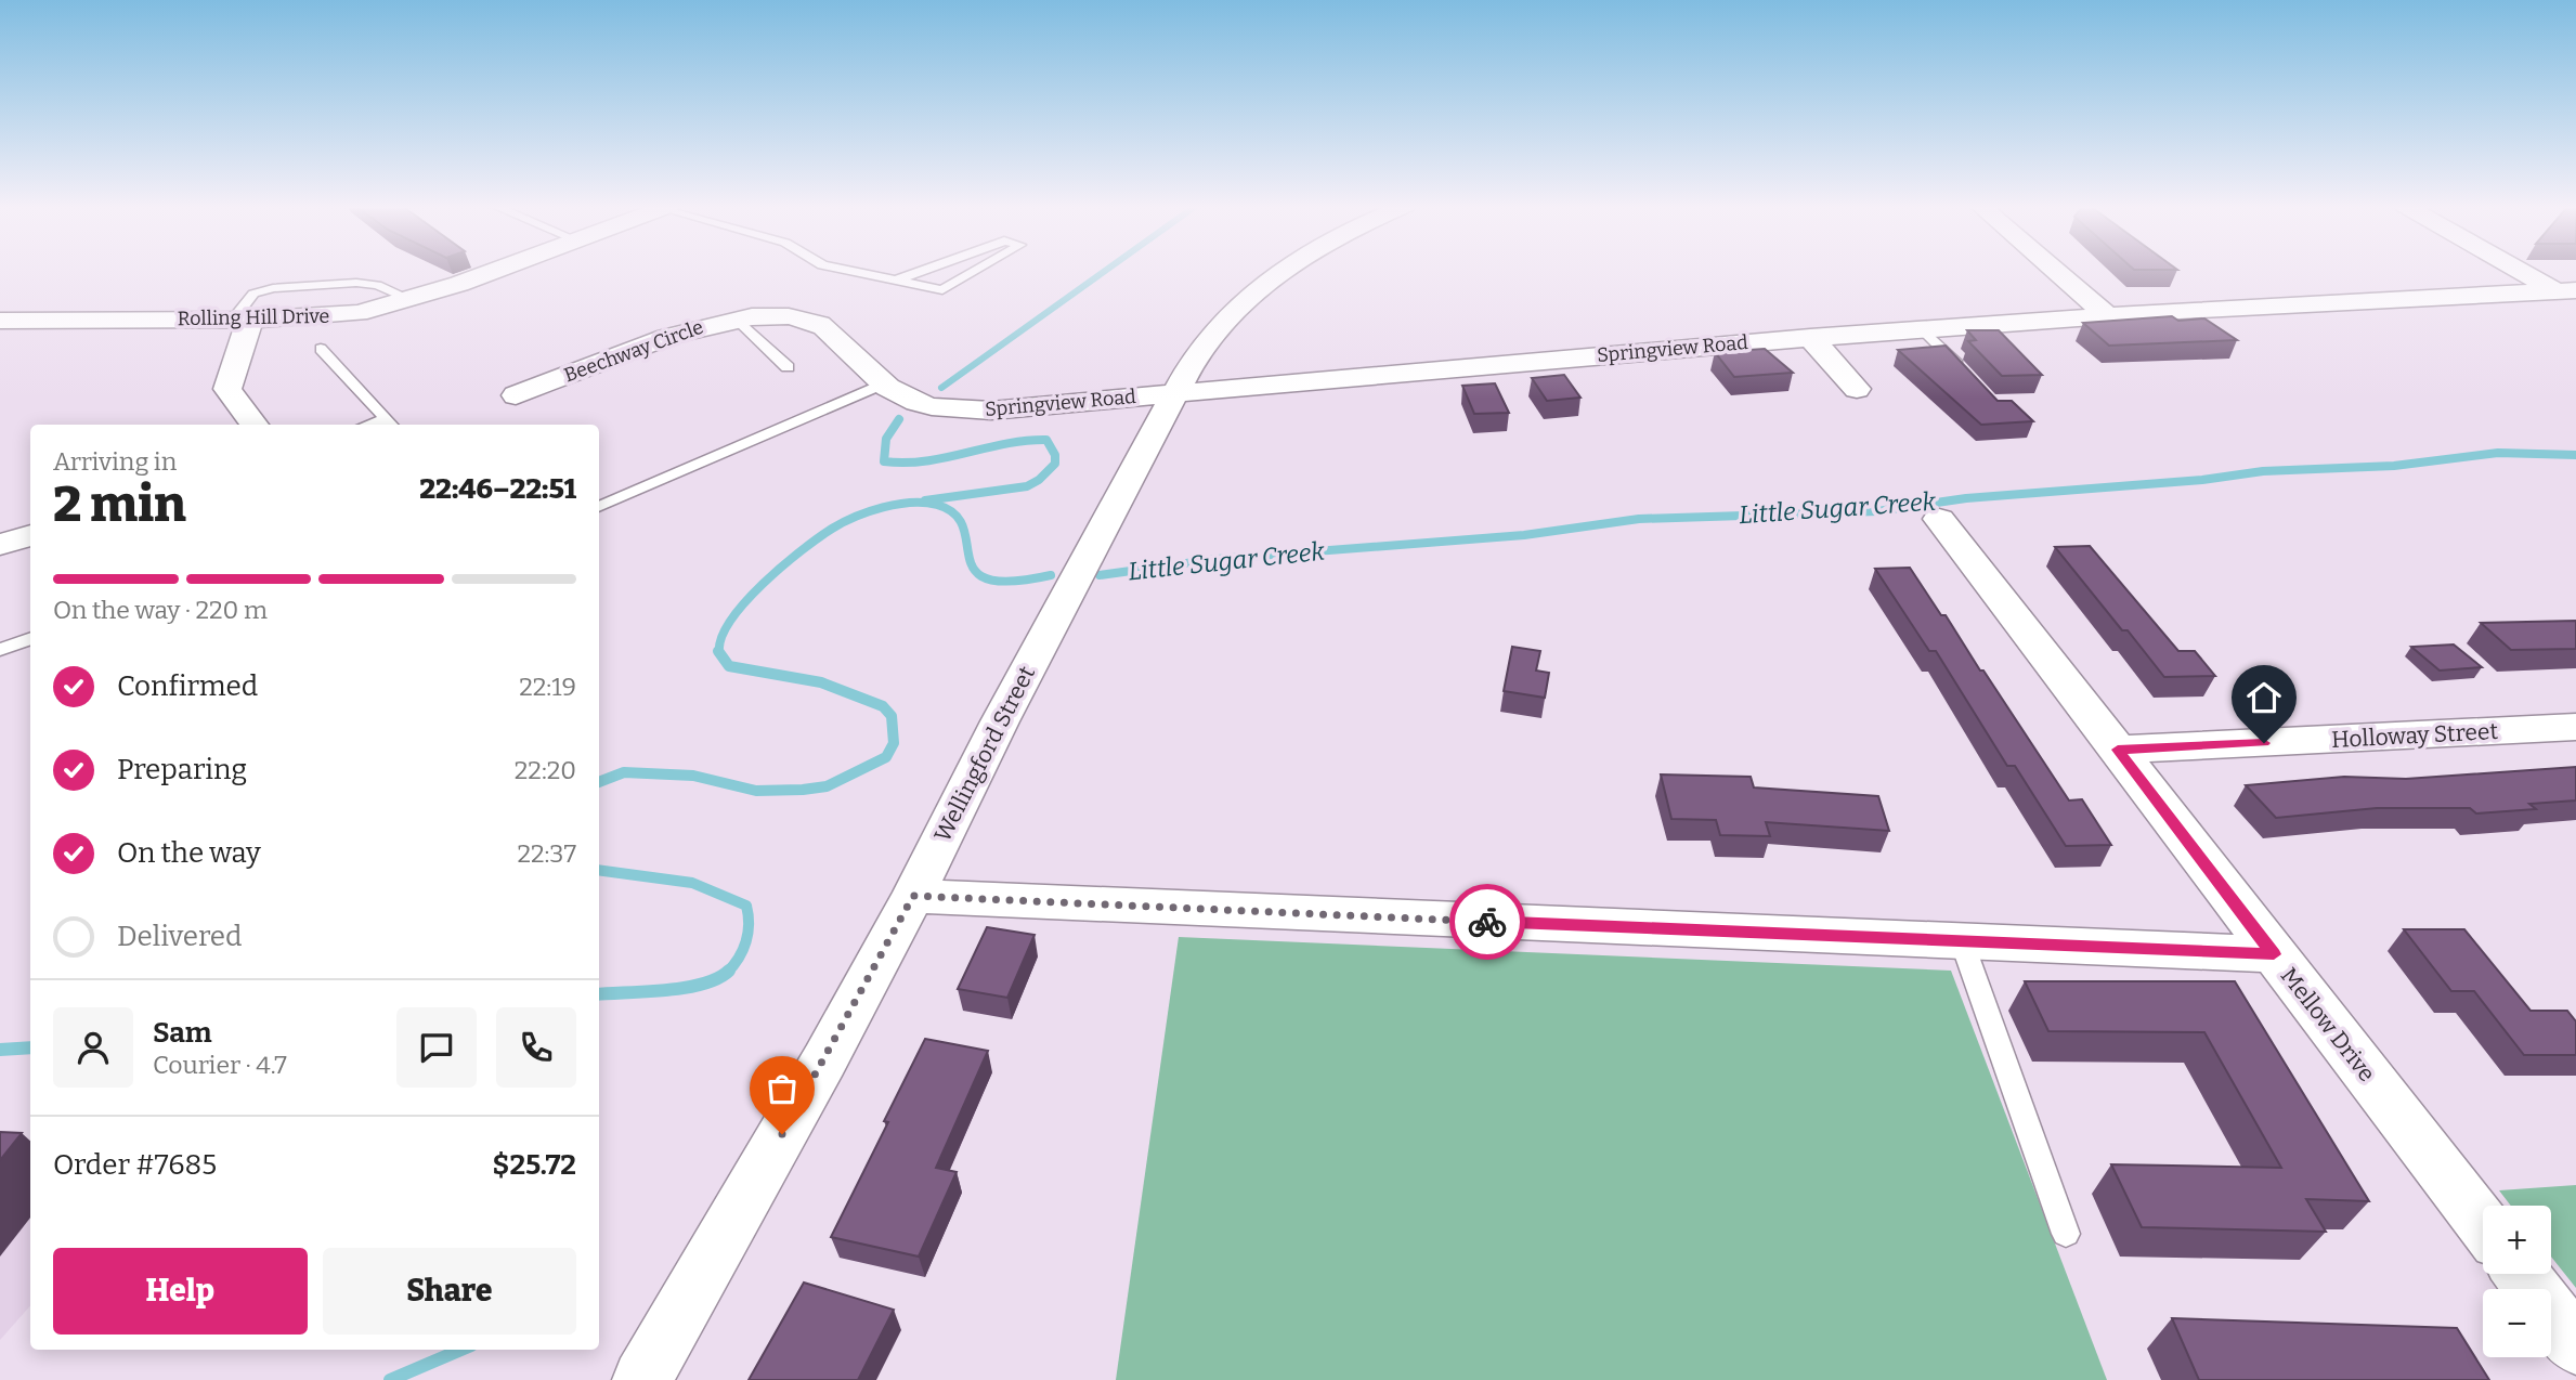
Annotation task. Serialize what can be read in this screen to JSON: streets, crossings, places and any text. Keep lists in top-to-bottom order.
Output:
{
  "streets": {
    "street": [
      "Rolling Hill Drive",
      "Springview Road",
      "Beechway Circle",
      "Holloway Street",
      "Wellingford Street",
      "Mellow Drive"
    ]
  },
  "crossings": [
    ["Springview Road", "Beechway Circle"],
    ["Springview Road", "Wellingford Street"],
    ["Holloway Street", "Mellow Drive"]
  ],
  "water": ["Little Sugar Creek"],
  "page": {
    "heading": ["2 min", "Arriving in", "22:46–22:51"],
    "panel": [
      "Sam",
      "Courier · 4.7",
      "Order #7685",
      "$25.72"
    ],
    "bar": "On the way · 220 m",
    "list": [
      ["Confirmed", "22:19"],
      ["Preparing", "22:20"],
      ["On the way", "22:37"],
      "Delivered"
    ],
    "map_buttons": ["+", "−"],
    "buttons": ["Help", "Share"]
  }
}
